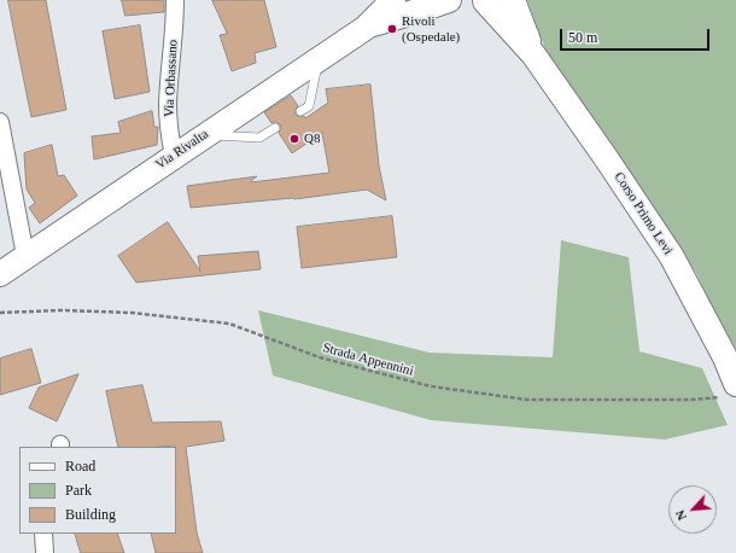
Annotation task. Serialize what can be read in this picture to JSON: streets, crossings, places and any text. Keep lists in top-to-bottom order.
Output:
{
  "streets": {
    "street": ["Via Orbassano", "Via Rivalta", "Corso Primo Levi"],
    "path": ["Strada Appennini"]
  },
  "crossings": [
    ["Via Orbassano", "Via Rivalta"],
    ["Corso Primo Levi", "Strada Appennini"]
  ],
  "places": ["Rivoli (Ospedale)", "Q8"],
  "legend": ["Road", "Park", "Building"],
  "scale_bar": "50 m",
  "north": "bottom left"
}
